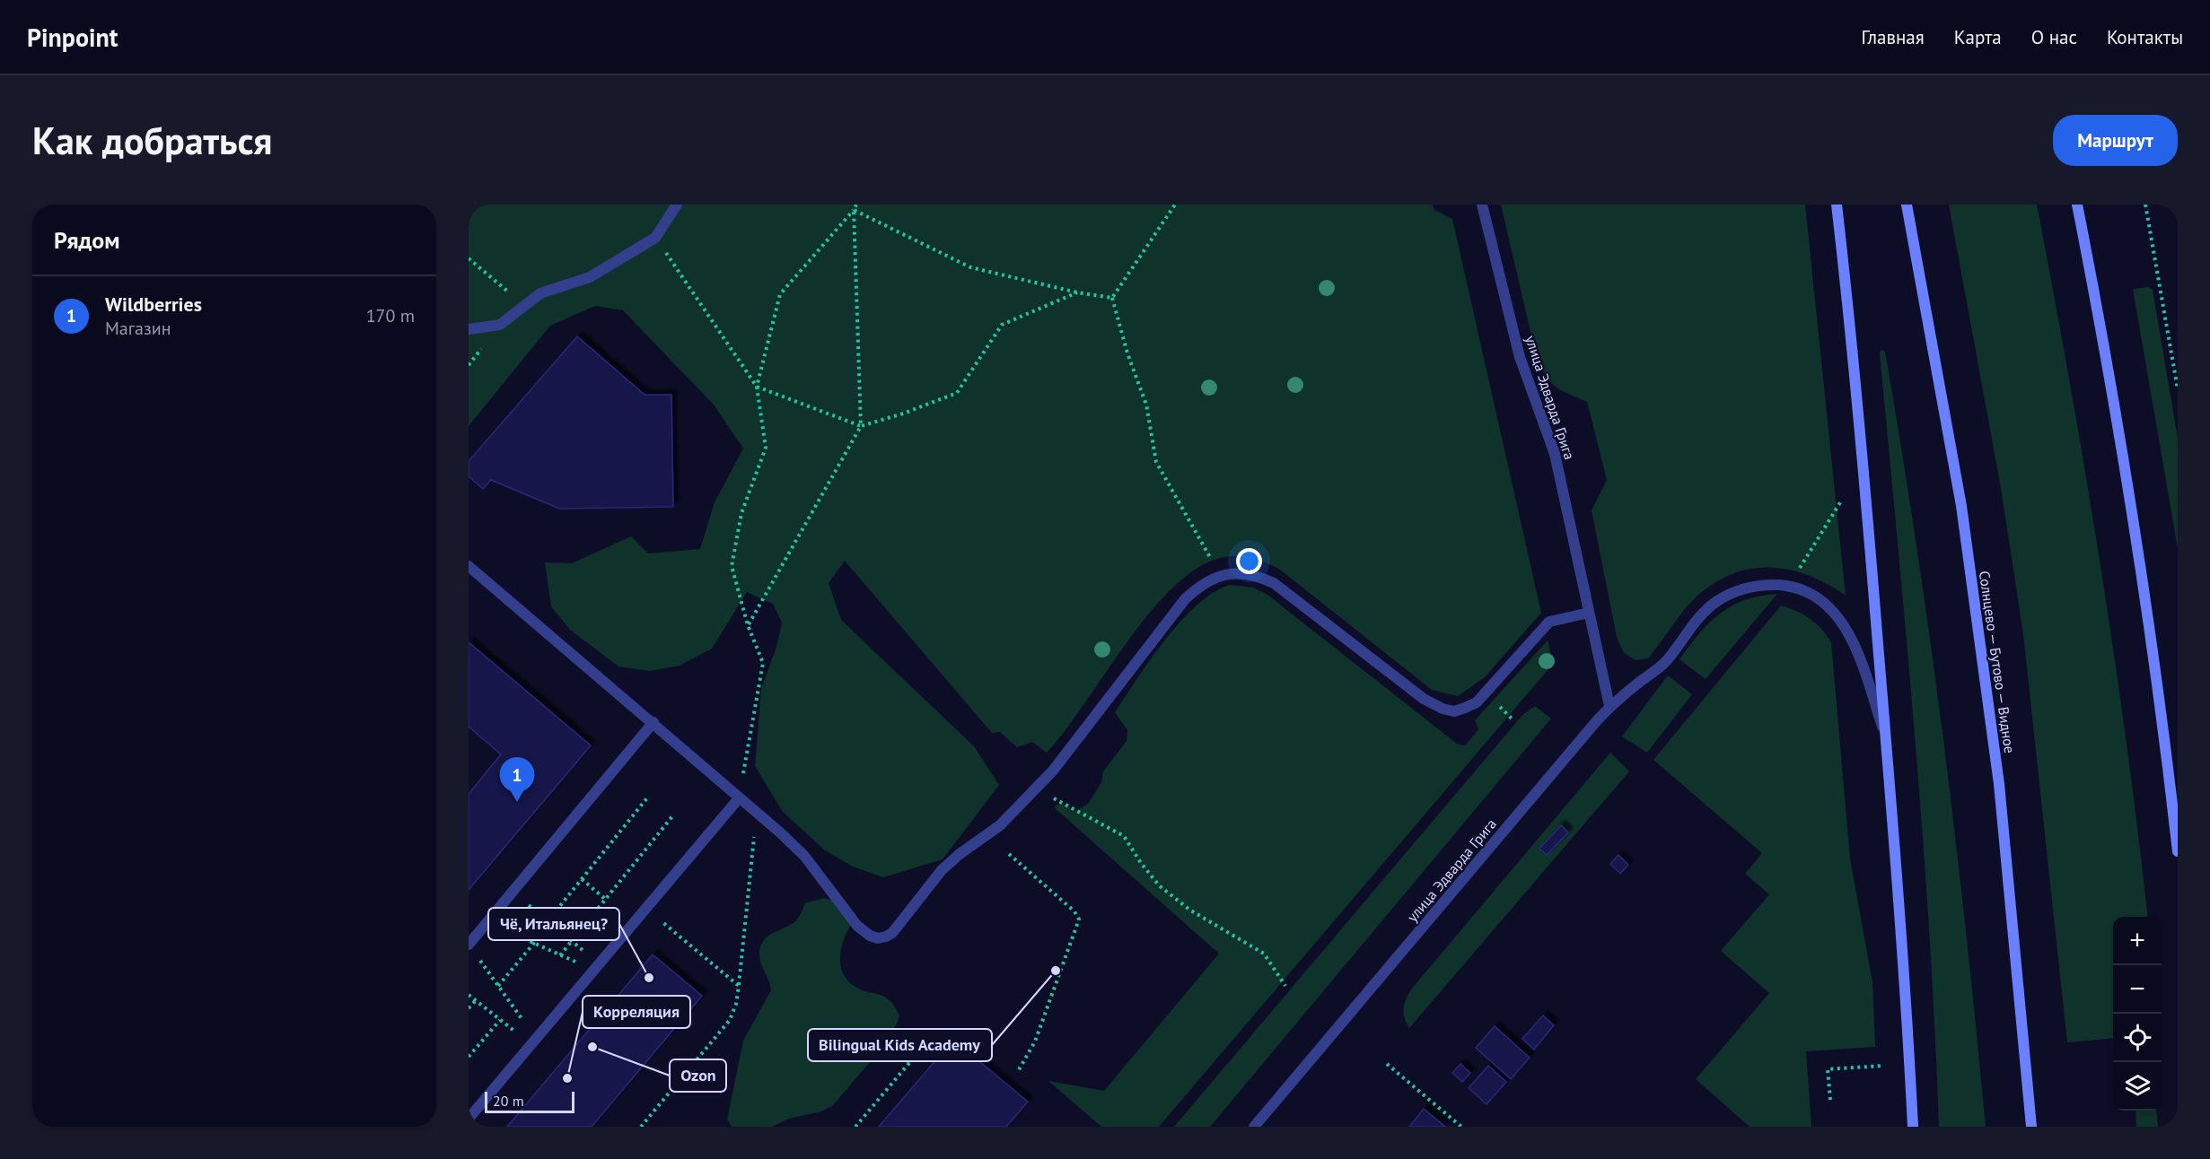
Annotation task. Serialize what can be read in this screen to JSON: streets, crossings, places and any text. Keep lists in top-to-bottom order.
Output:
{
  "streets": {
    "main road": ["Солнцево — Бутово — Видное"],
    "street": ["улица Эдварда Грига"]
  },
  "places": [
    "Bilingual Kids Academy",
    "Чё, Итальянец?",
    "Ozon",
    "Корреляция"
  ],
  "scale_bar": "20 m",
  "page": {
    "header": "Pinpoint",
    "nav": [
      "Главная",
      "Карта",
      "О нас",
      "Контакты"
    ],
    "buttons": "Маршрут",
    "title": "Как добраться",
    "heading": "Рядом",
    "list": [
      {
        "mark": "1",
        "name": "Wildberries",
        "note": "Магазин",
        "value": "170 m"
      }
    ],
    "pins": "1",
    "map_buttons": ["+", "−"],
    "scale": "20 m"
  }
}
